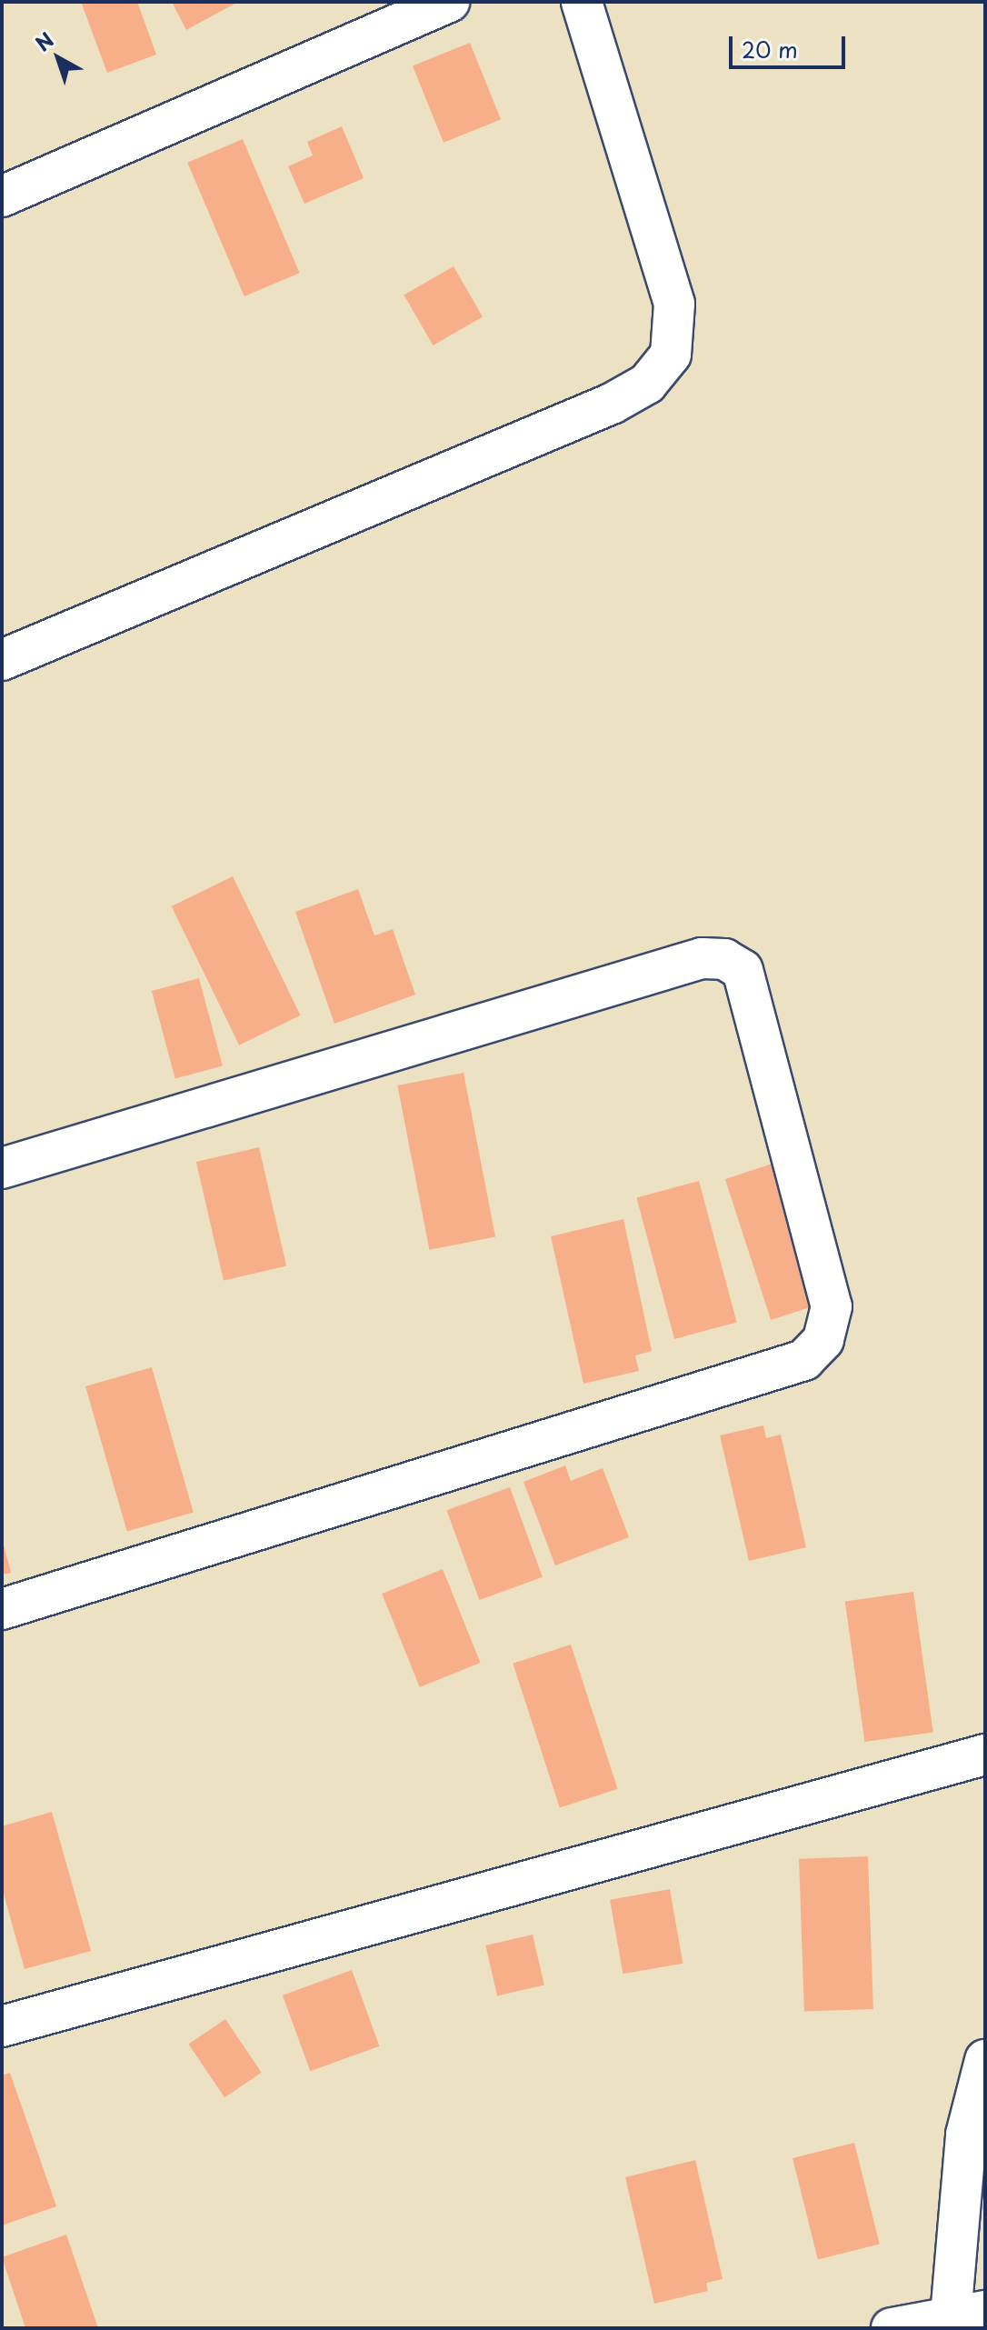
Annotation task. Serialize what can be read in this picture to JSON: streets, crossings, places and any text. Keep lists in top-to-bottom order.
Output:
{
  "scale_bar": "20 m",
  "north": "top left"
}
